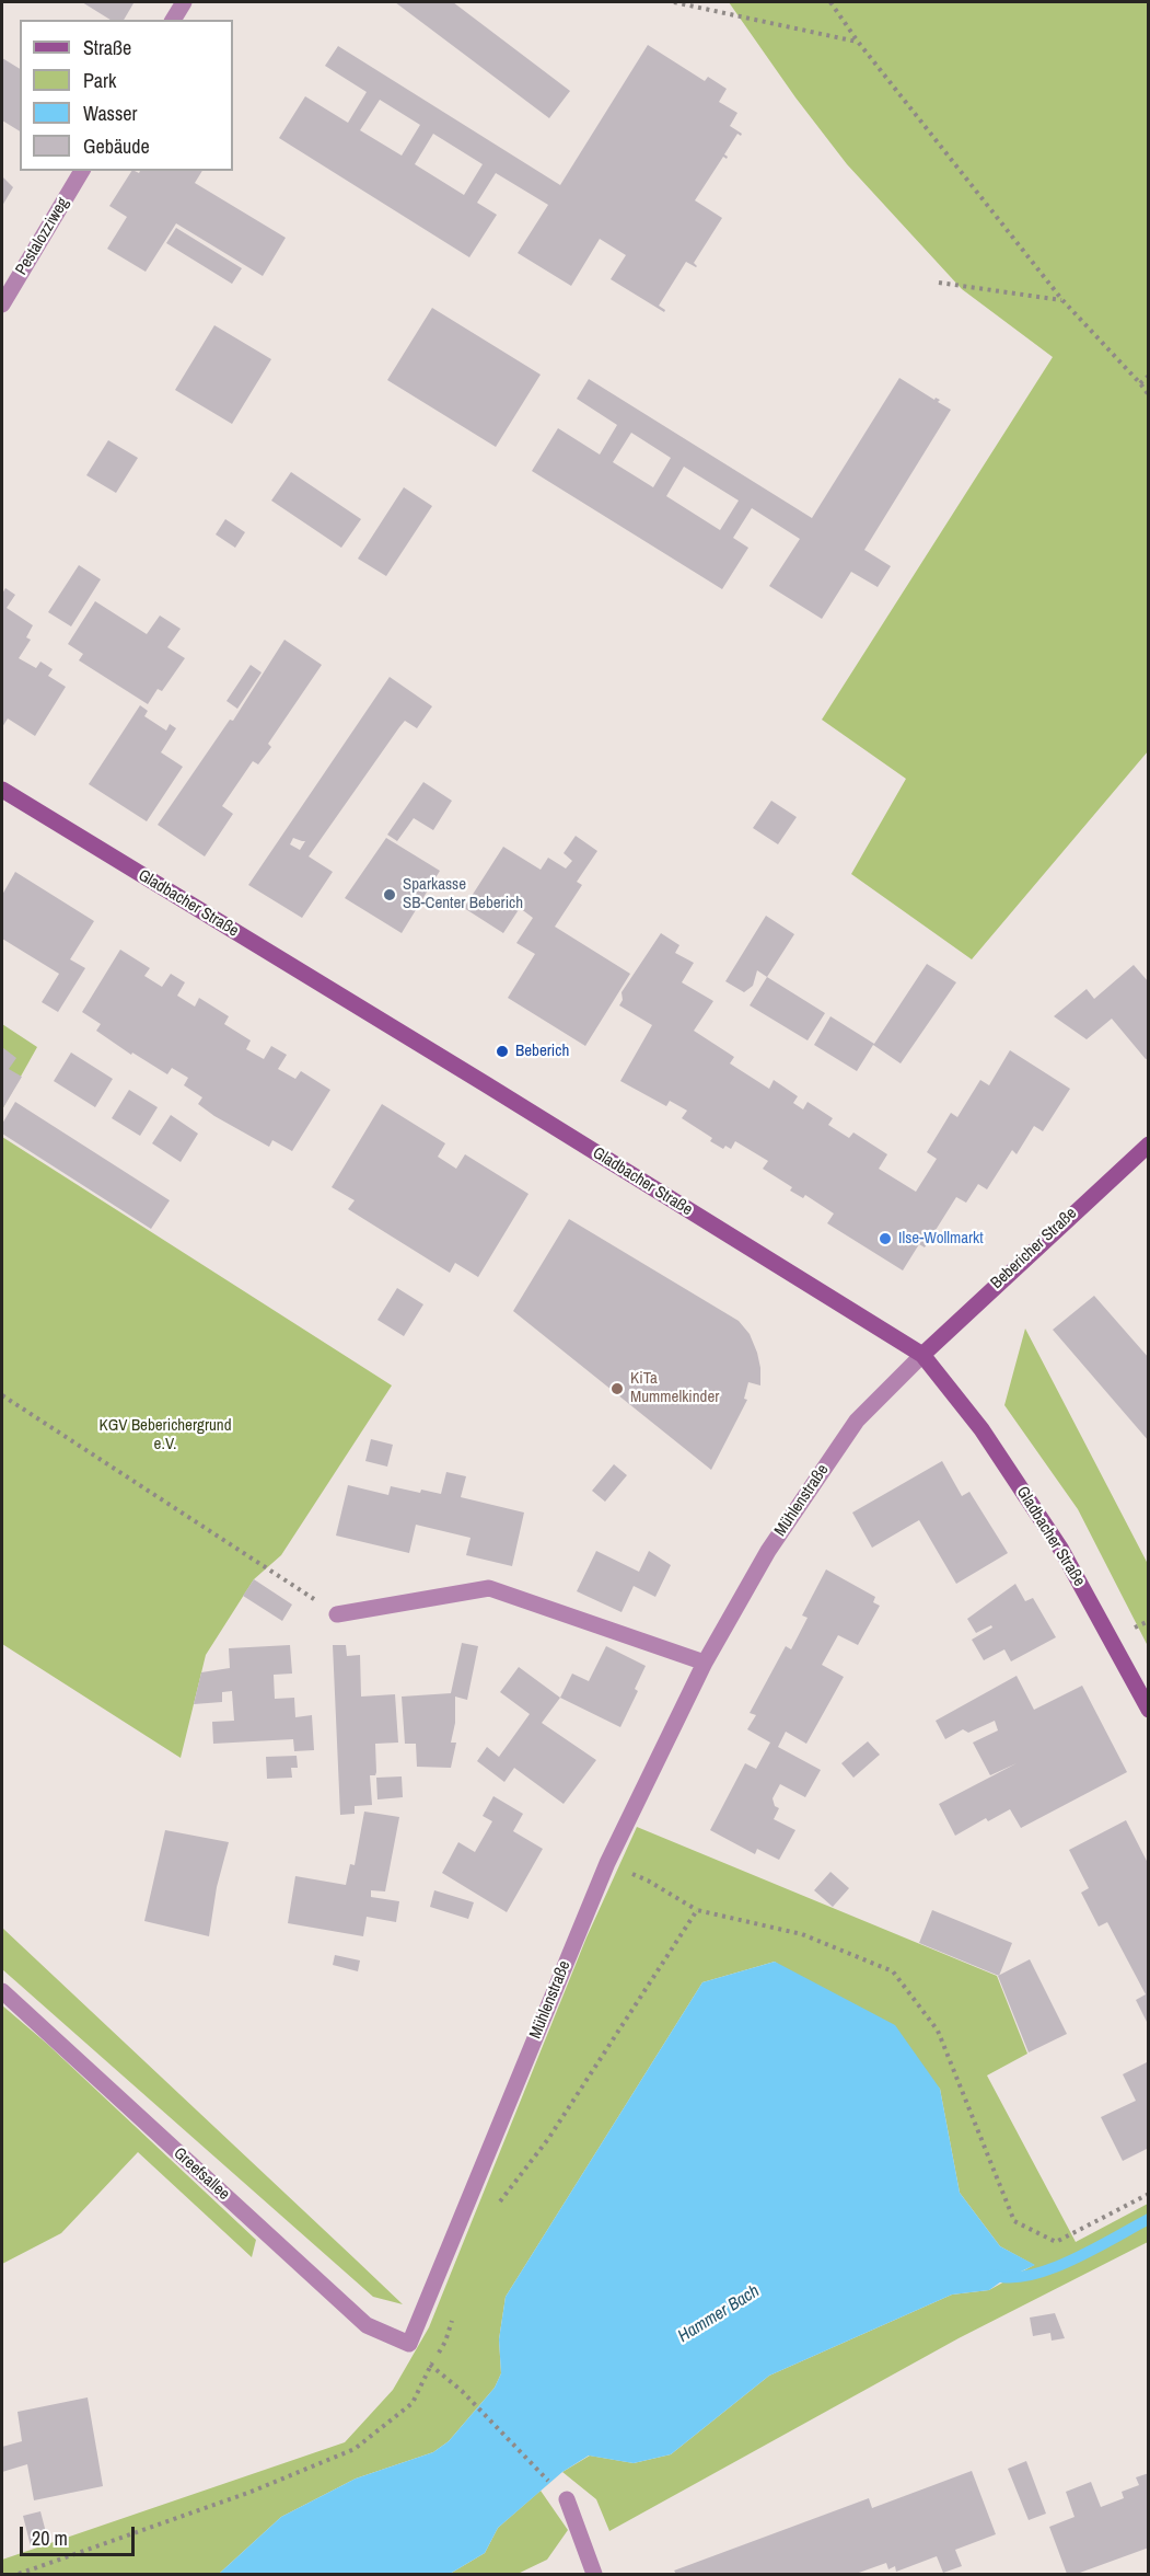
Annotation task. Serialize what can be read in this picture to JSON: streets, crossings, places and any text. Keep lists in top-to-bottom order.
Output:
{
  "streets": {
    "main road": ["Gladbacher Straße", "Bebericher Straße"],
    "street": ["Pestalozziweg", "Mühlenstraße", "Greefsallee"]
  },
  "crossings": [
    ["Gladbacher Straße", "Bebericher Straße"],
    ["Gladbacher Straße", "Mühlenstraße"],
    ["Bebericher Straße", "Mühlenstraße"],
    ["Mühlenstraße", "Greefsallee"]
  ],
  "water": ["Hammer Bach"],
  "parks": ["KGV Beberichergrund e.V."],
  "places": [
    "Sparkasse SB-Center Beberich",
    "Beberich",
    "Ilse-Wollmarkt",
    "KiTa Mummelkinder"
  ],
  "legend": [
    "Straße",
    "Park",
    "Wasser",
    "Gebäude"
  ],
  "scale_bar": "20 m"
}
